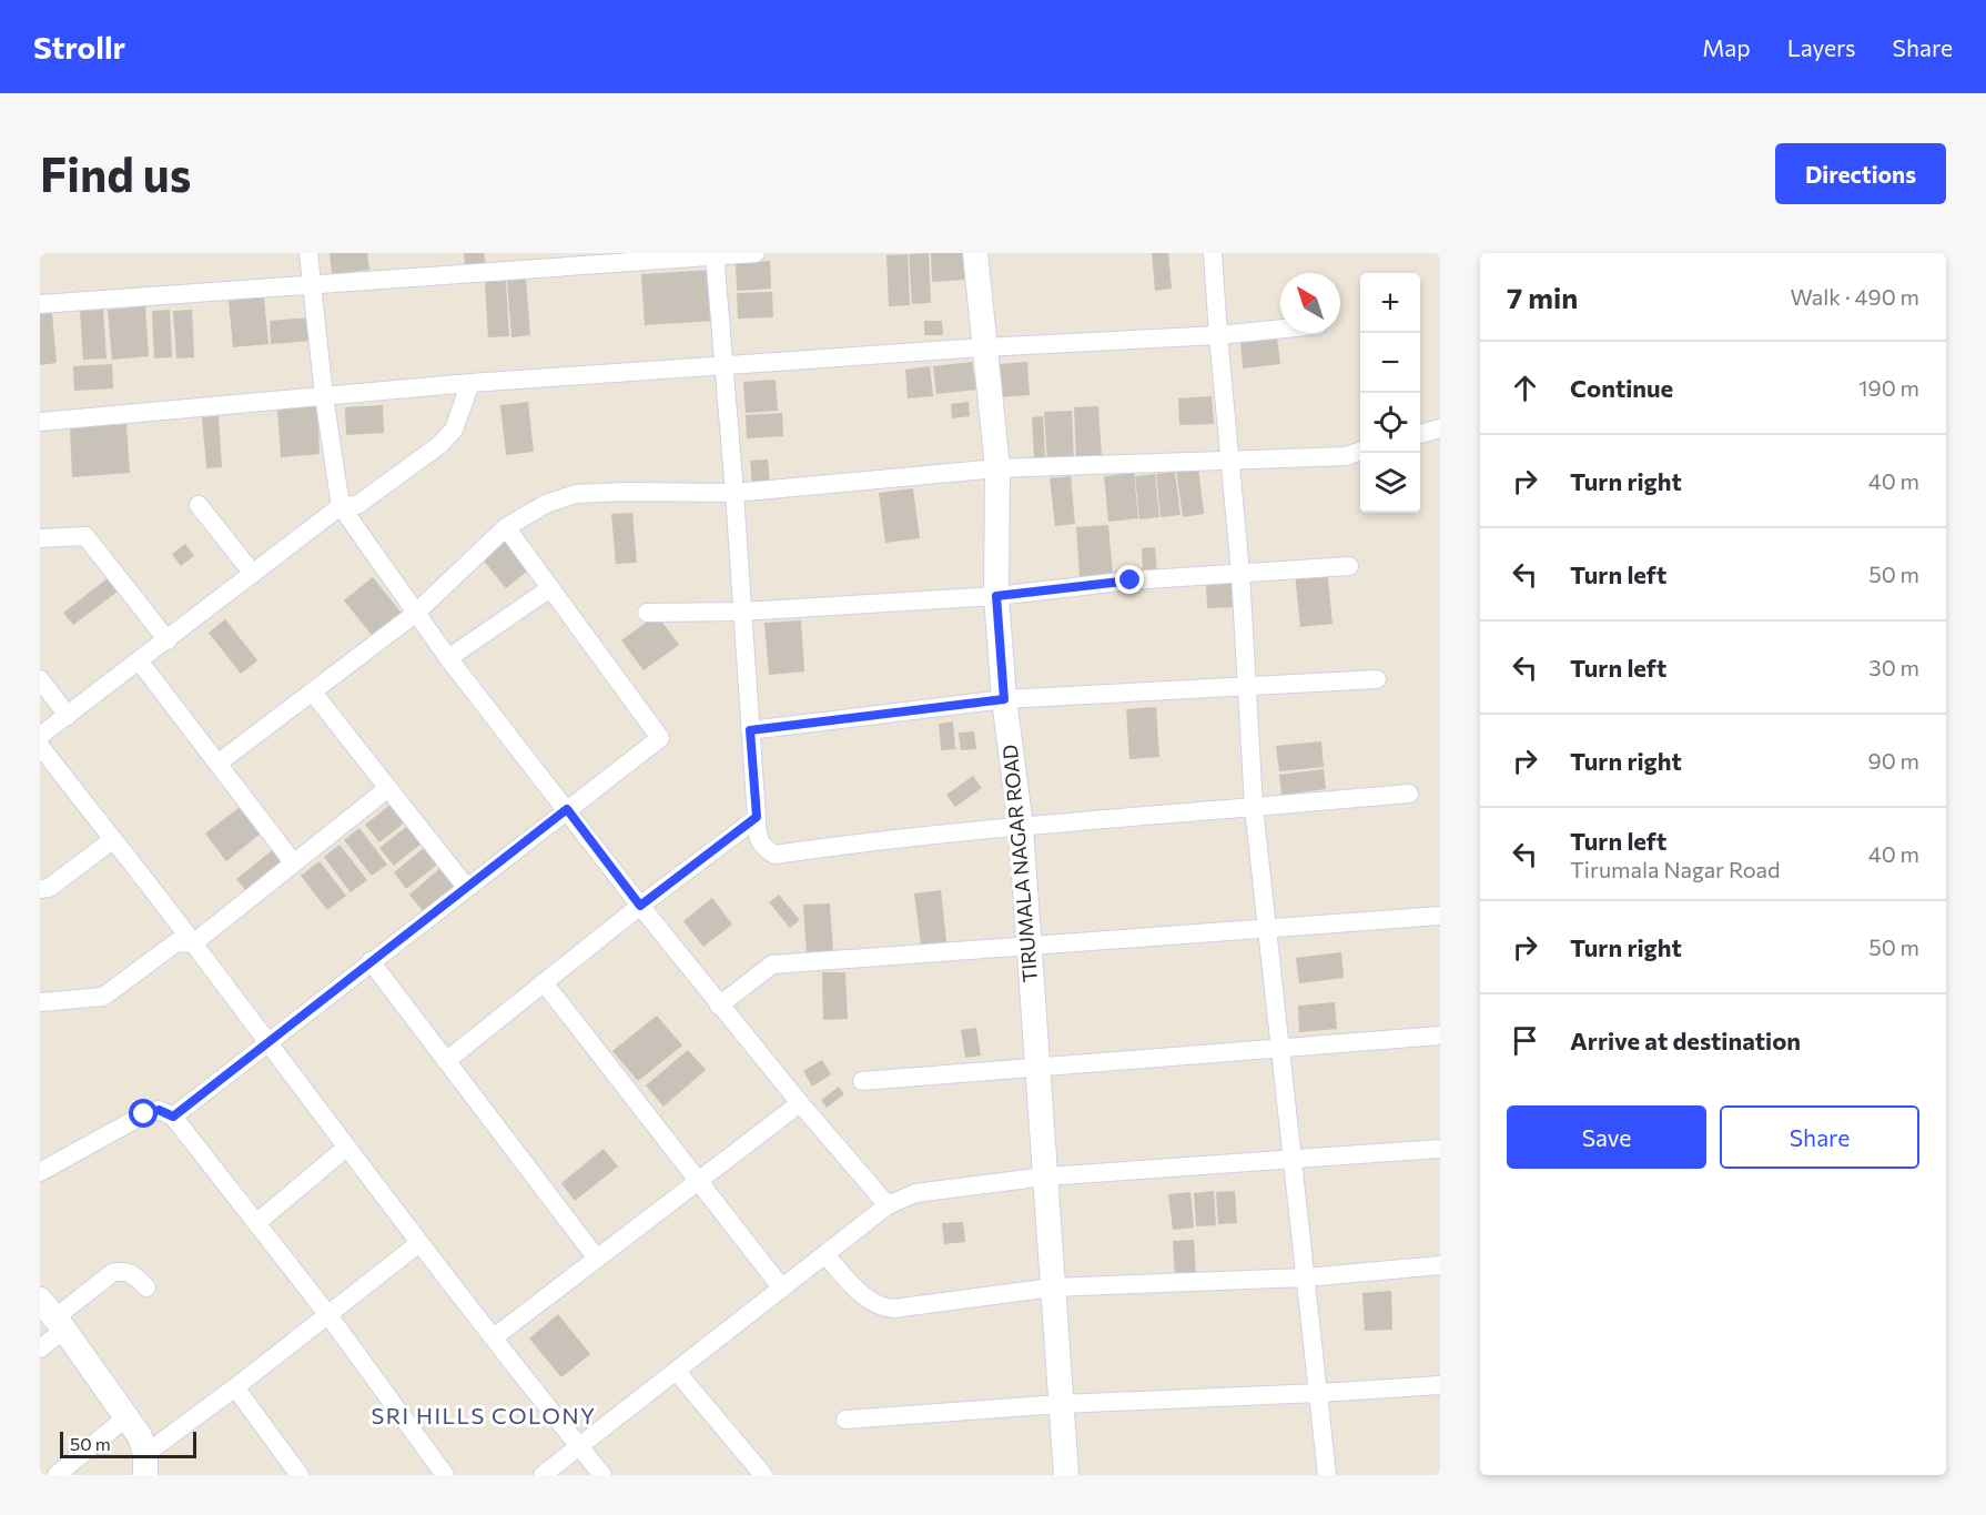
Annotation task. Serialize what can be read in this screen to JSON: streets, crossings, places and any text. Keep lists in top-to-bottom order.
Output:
{
  "streets": {
    "street": ["TIRUMALA NAGAR ROAD"]
  },
  "districts": ["SRI HILLS COLONY"],
  "scale_bar": "50 m",
  "north": "top left",
  "page": {
    "header": "Strollr",
    "nav": ["Map", "Layers", "Share"],
    "buttons": [
      "Directions",
      ["Save", "Share"]
    ],
    "title": "Find us",
    "heading": ["7 min", "Walk · 490 m"],
    "map_buttons": ["+", "−"],
    "list": [
      ["Continue", "190 m"],
      ["Turn right", "40 m"],
      ["Turn left", "50 m"],
      ["Turn left", "30 m"],
      ["Turn right", "90 m"],
      ["Turn left", "Tirumala Nagar Road", "40 m"],
      ["Turn right", "50 m"],
      "Arrive at destination"
    ],
    "scale": "50 m"
  }
}
